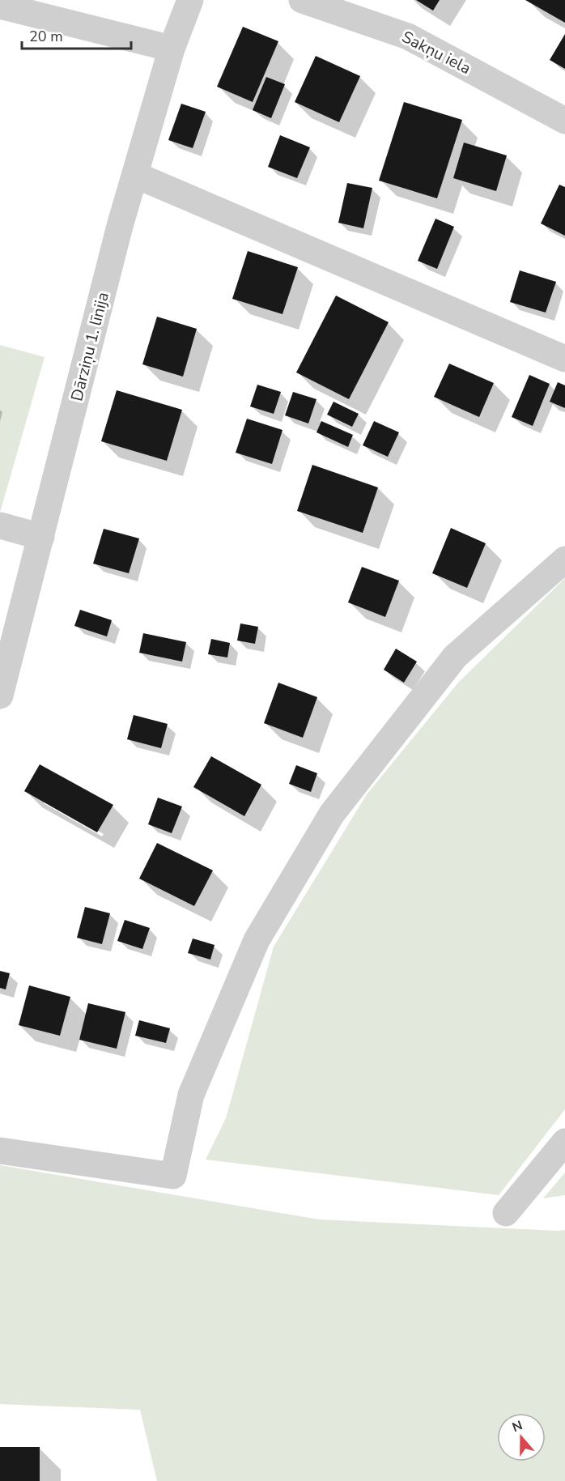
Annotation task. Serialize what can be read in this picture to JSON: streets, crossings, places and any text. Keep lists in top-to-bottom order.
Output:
{
  "streets": {
    "street": ["Sakņu iela", "Dārziņu 1. līnija"]
  },
  "scale_bar": "20 m",
  "north": "top"
}
